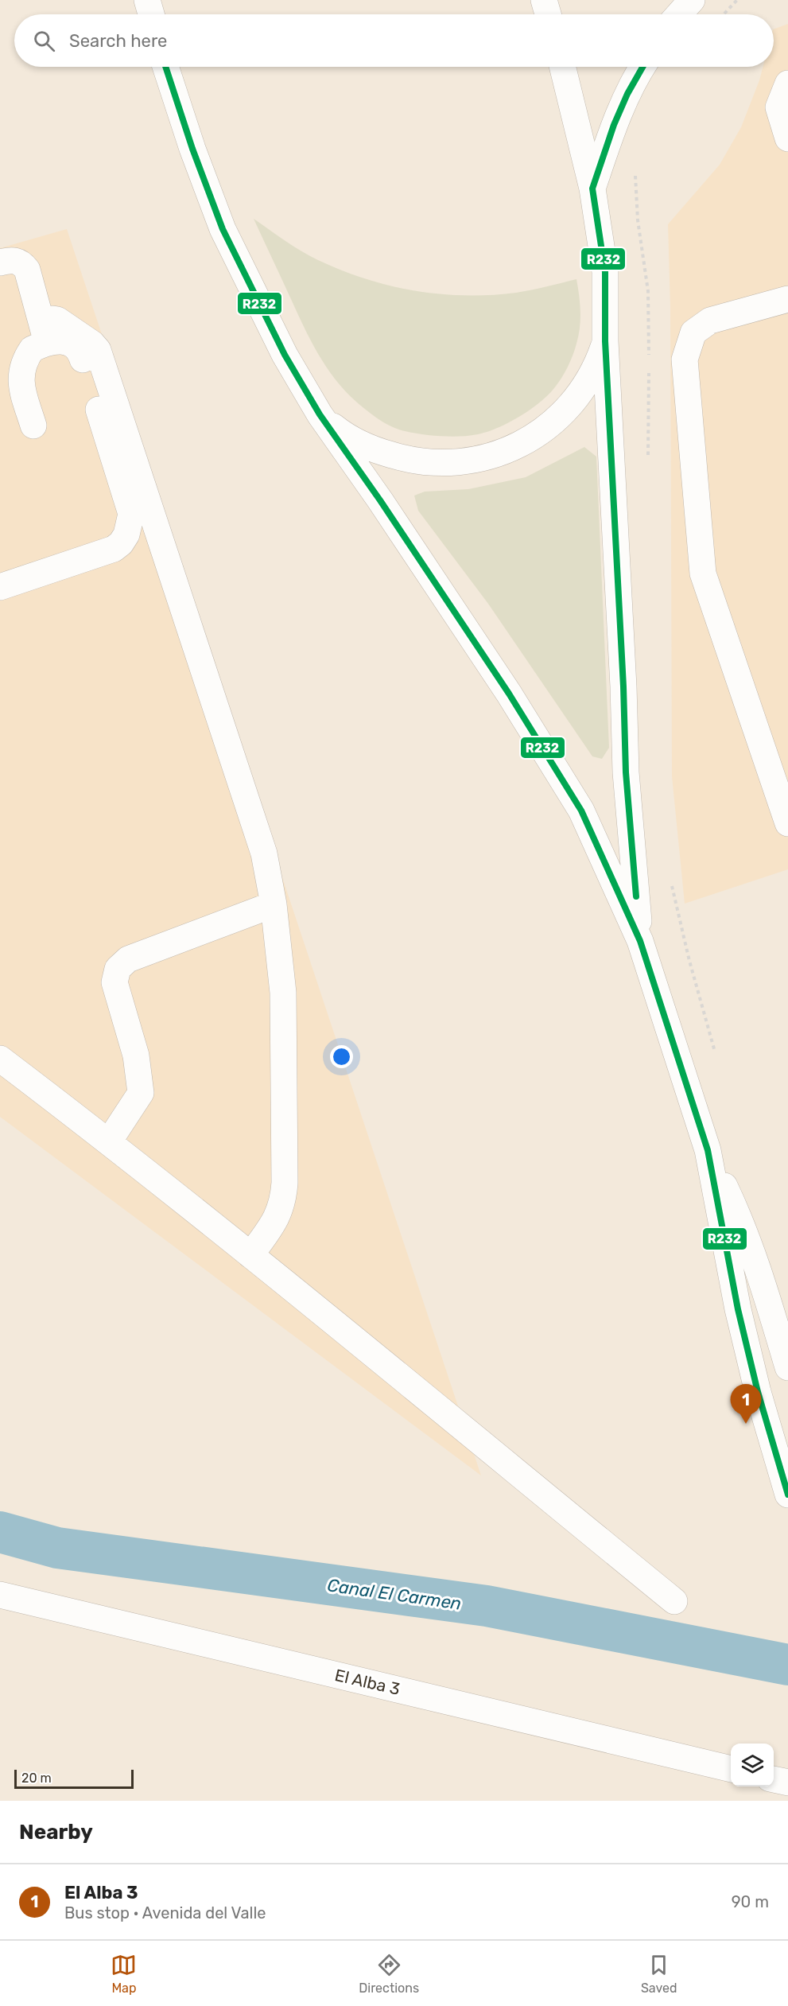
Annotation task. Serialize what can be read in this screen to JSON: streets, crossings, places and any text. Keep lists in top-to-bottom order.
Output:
{
  "streets": {
    "street": ["El Alba 3"]
  },
  "water": ["Canal El Carmen"],
  "lines": ["transit line R232"],
  "scale_bar": "20 m",
  "page": {
    "search": "Search here",
    "pins": "1",
    "scale": "20 m",
    "heading": "Nearby",
    "list": [
      {
        "mark": "1",
        "name": "El Alba 3",
        "note": "Bus stop · Avenida del Valle",
        "value": "90 m"
      }
    ],
    "nav": ["Map", "Directions", "Saved"]
  }
}
